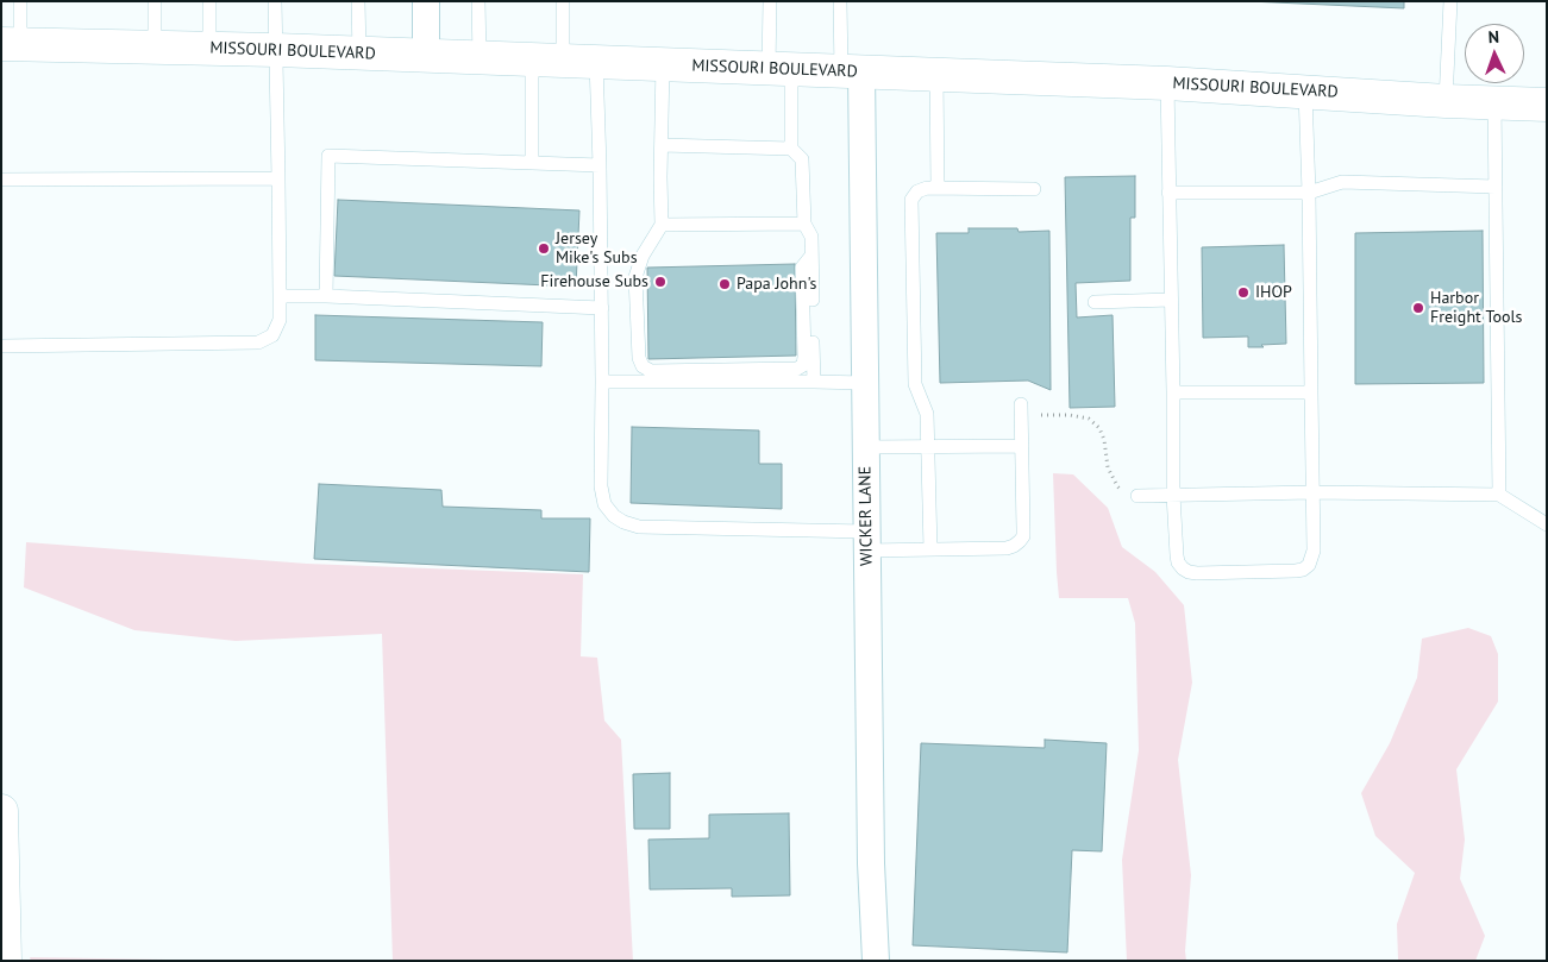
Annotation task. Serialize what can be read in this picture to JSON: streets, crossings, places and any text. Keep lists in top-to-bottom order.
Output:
{
  "streets": {
    "main road": ["MISSOURI BOULEVARD"],
    "street": ["WICKER LANE"]
  },
  "crossings": [
    ["MISSOURI BOULEVARD", "WICKER LANE"]
  ],
  "places": [
    "Jersey Mike's Subs",
    "Firehouse Subs",
    "Papa John's",
    "IHOP",
    "Harbor Freight Tools"
  ],
  "north": "top"
}
